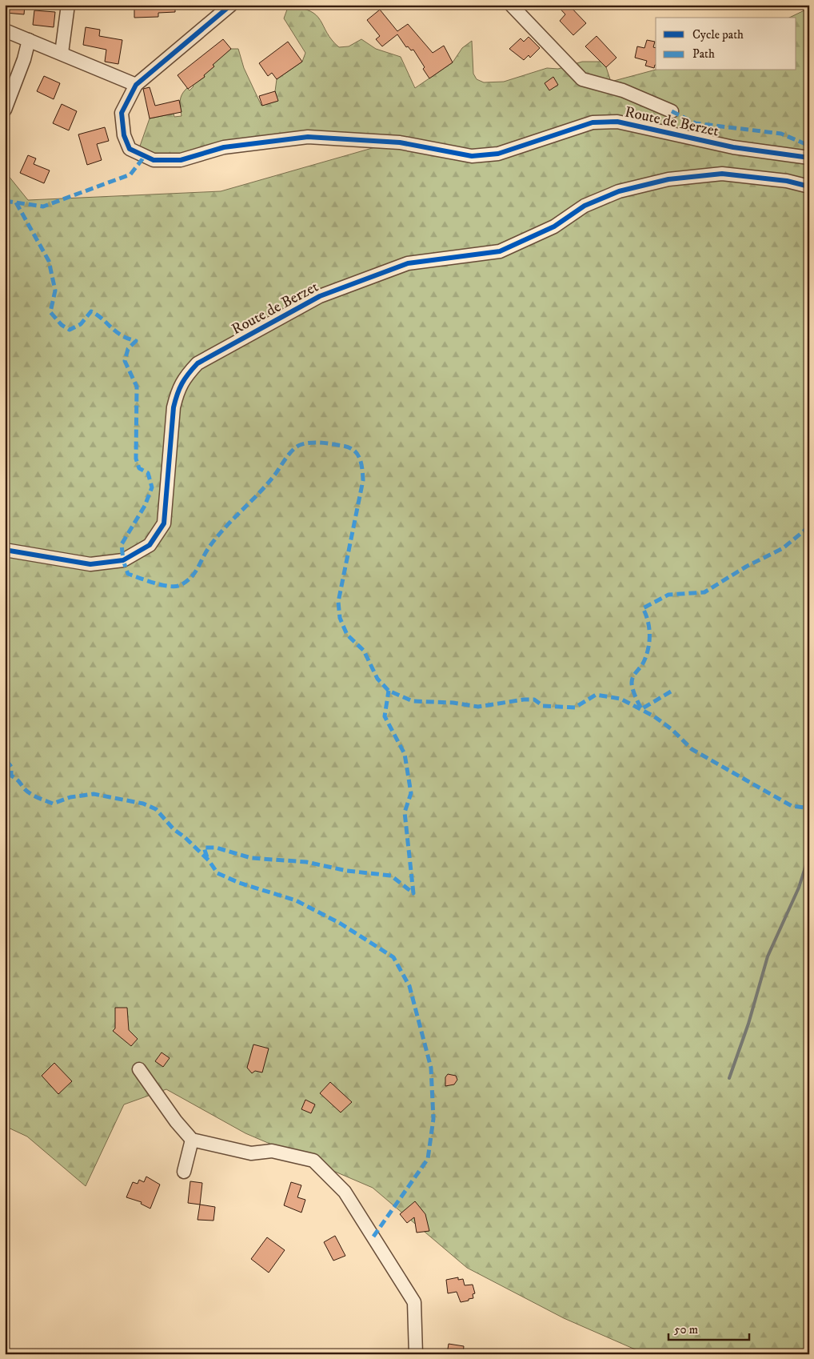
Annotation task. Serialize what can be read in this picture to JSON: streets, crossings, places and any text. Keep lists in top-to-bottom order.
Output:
{
  "streets": {
    "street": ["Route de Berzet"]
  },
  "legend": ["Cycle path", "Path"],
  "scale_bar": "50 m"
}
